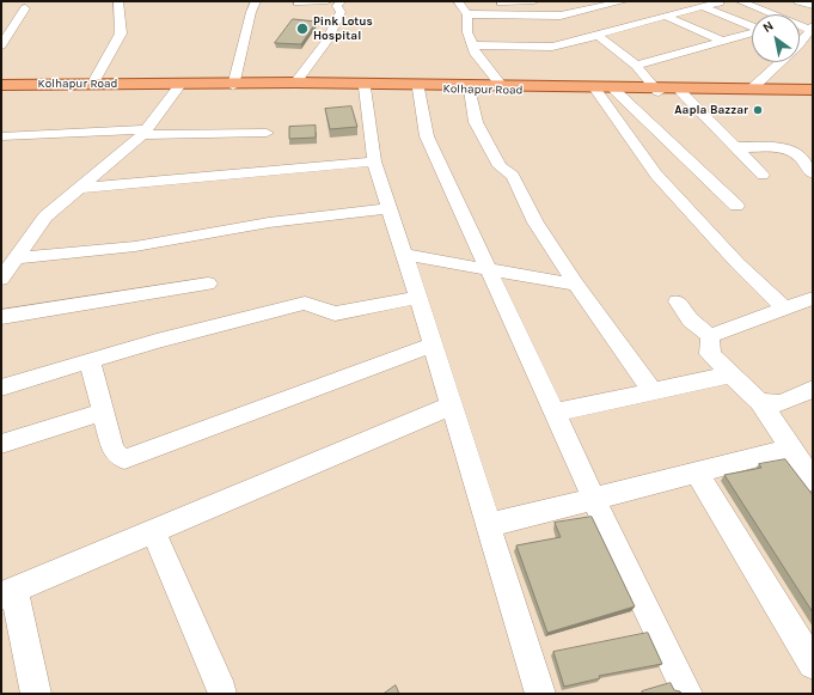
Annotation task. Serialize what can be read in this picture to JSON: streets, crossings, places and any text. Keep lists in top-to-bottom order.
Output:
{
  "streets": {
    "main road": ["Kolhapur Road"]
  },
  "places": ["Pink Lotus Hospital", "Aapla Bazzar"],
  "north": "top left"
}
